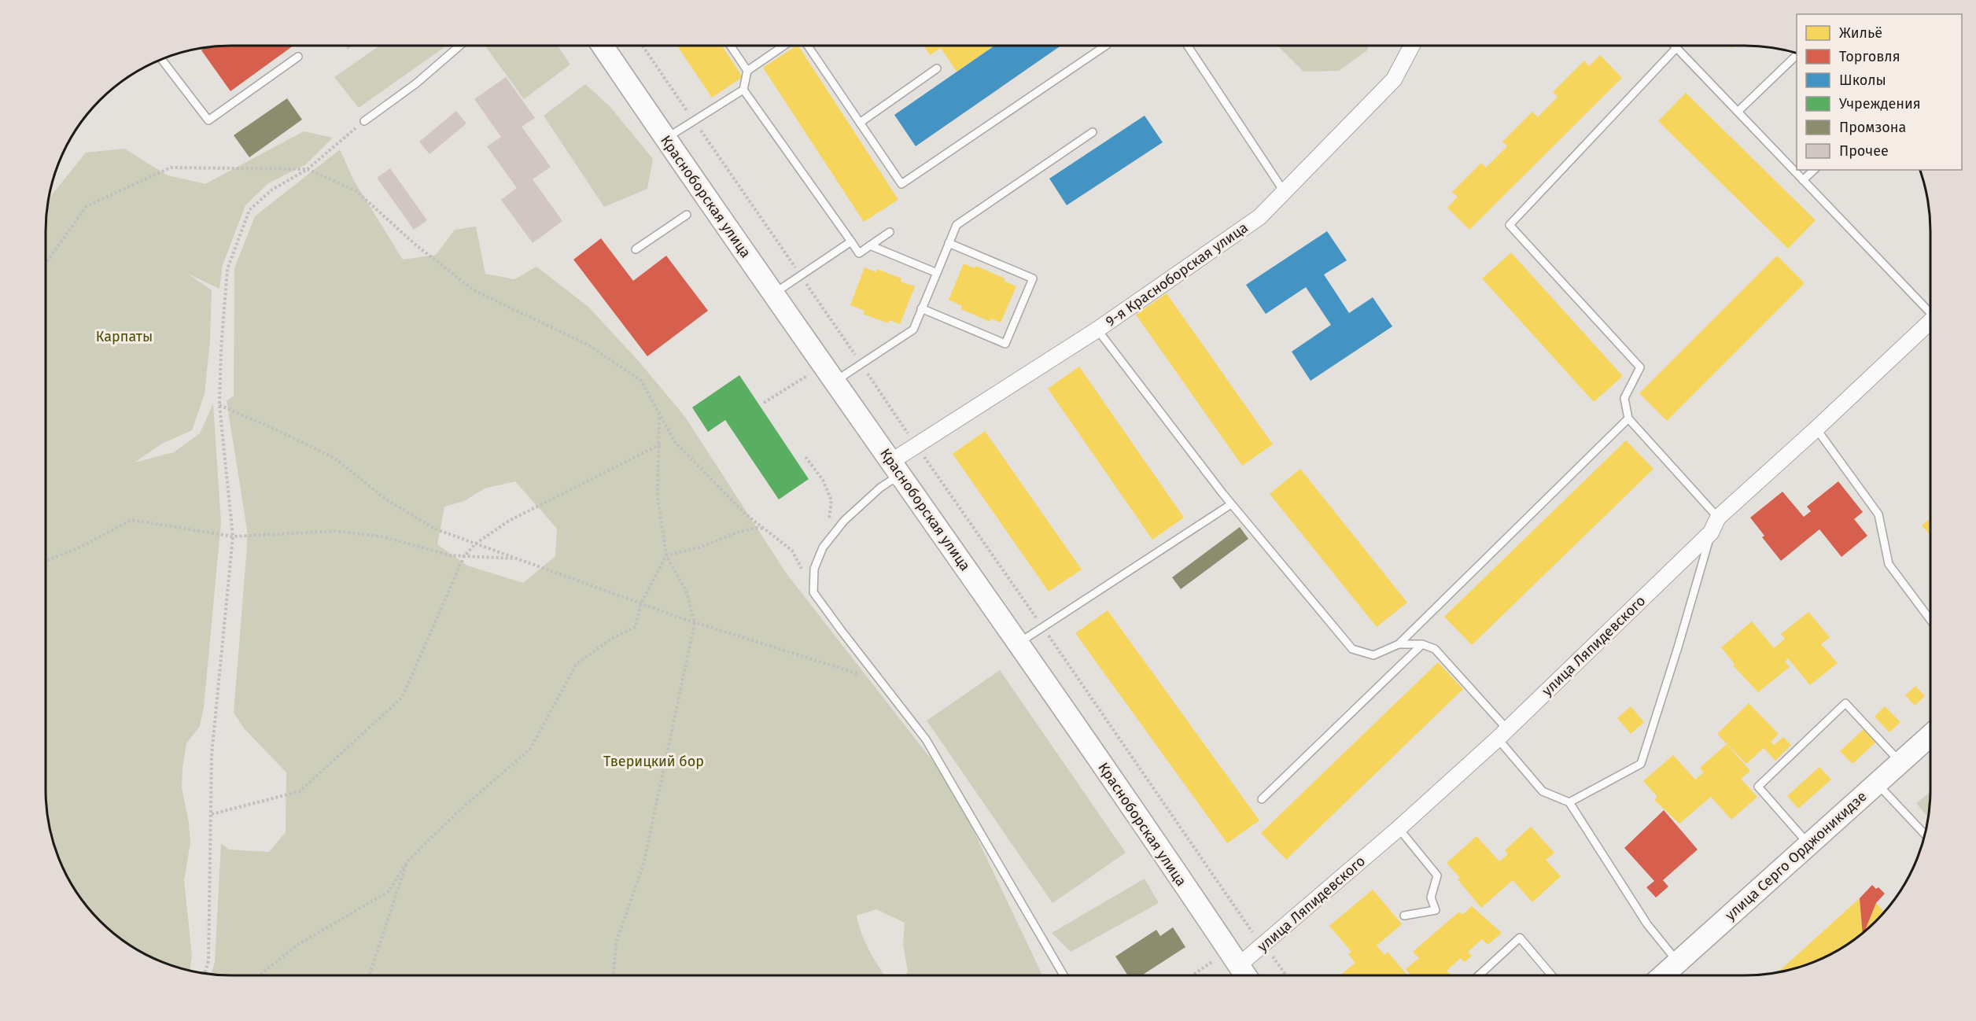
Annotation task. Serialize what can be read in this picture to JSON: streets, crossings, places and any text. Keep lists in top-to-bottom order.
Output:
{
  "streets": {
    "street": [
      "Красноборская улица",
      "9-я Красноборская улица",
      "улица Ляпидевского",
      "улица Серго Орджоникидзе"
    ]
  },
  "crossings": [
    ["Красноборская улица", "9-я Красноборская улица"],
    ["Красноборская улица", "улица Ляпидевского"]
  ],
  "parks": ["Карпаты", "Тверицкий бор"],
  "legend": [
    "Жильё",
    "Торговля",
    "Школы",
    "Учреждения",
    "Промзона",
    "Прочее"
  ]
}
